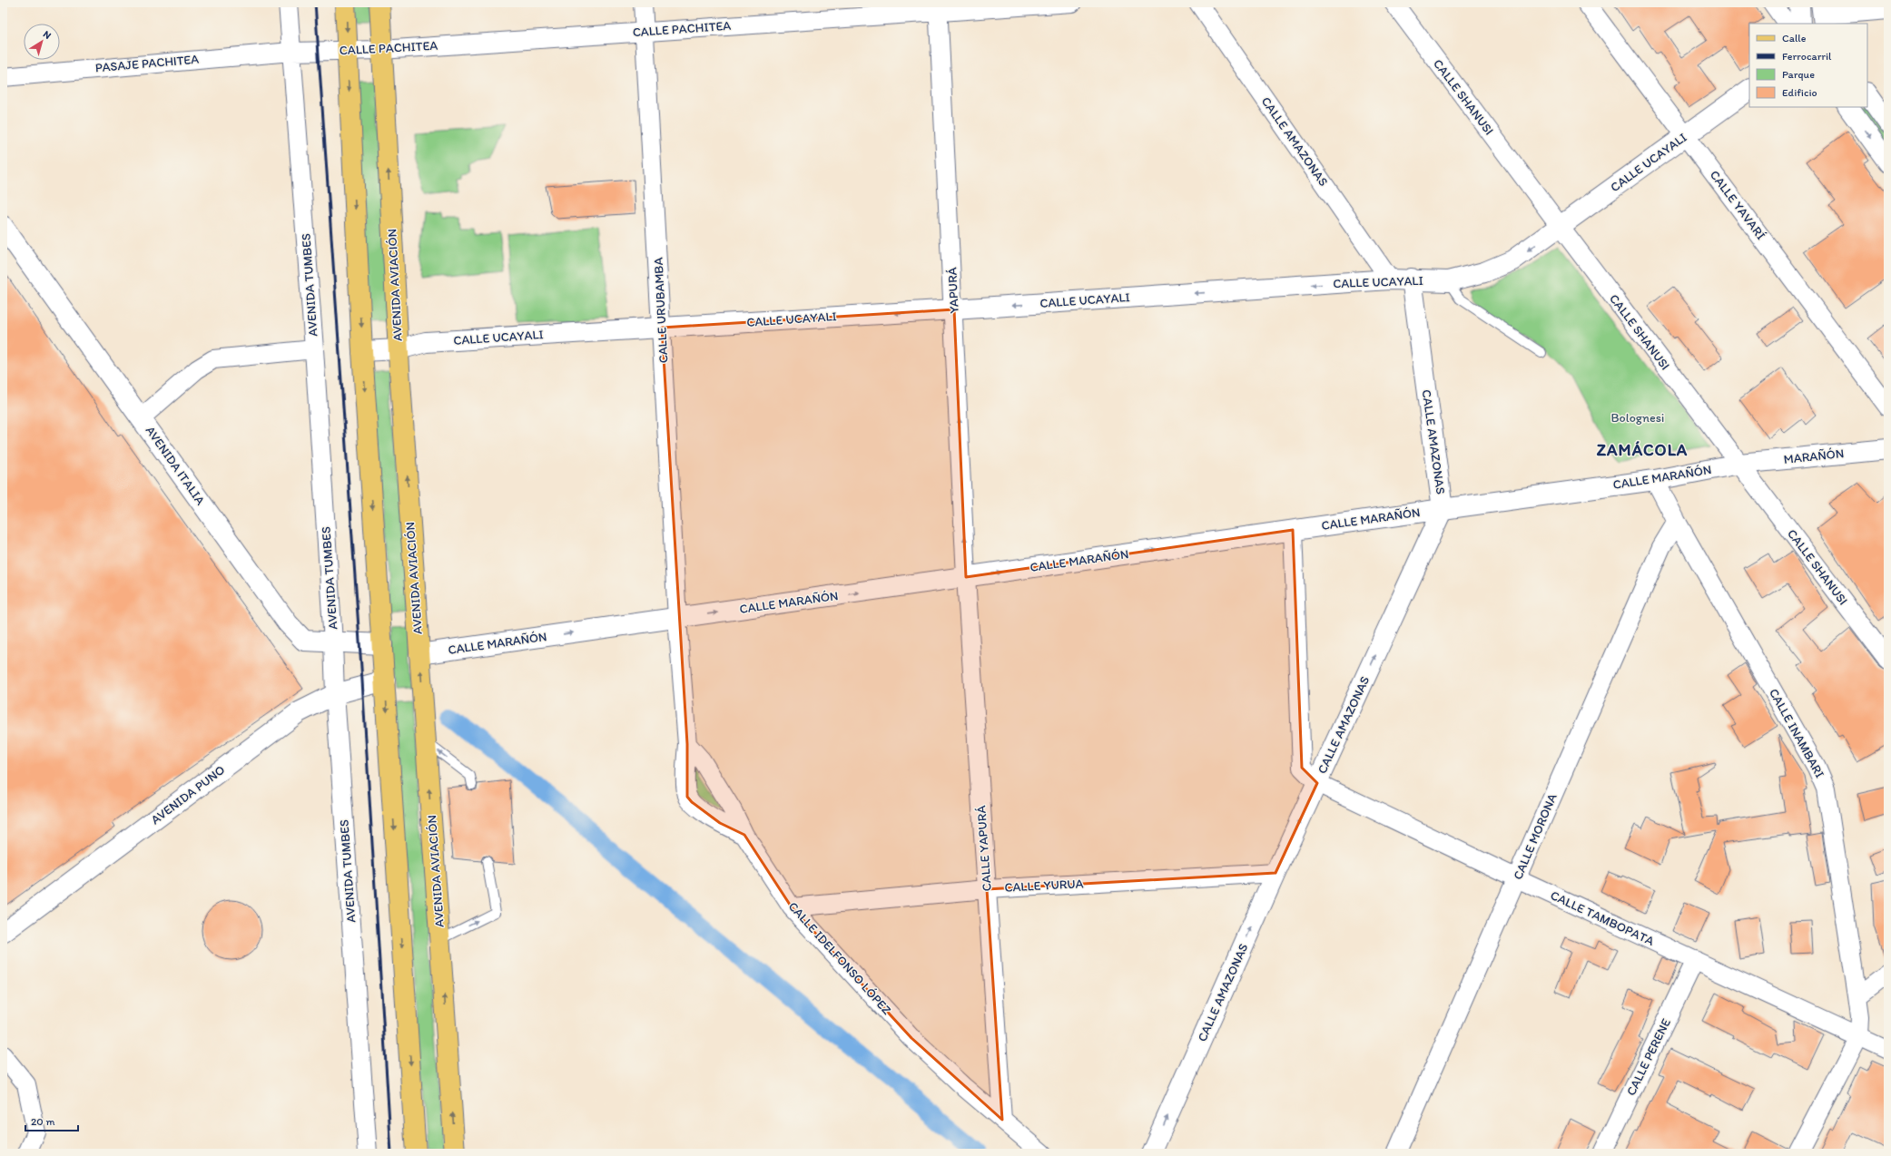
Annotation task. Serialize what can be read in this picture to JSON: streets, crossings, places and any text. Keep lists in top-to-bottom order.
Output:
{
  "streets": {
    "main road": ["AVENIDA AVIACIÓN"],
    "street": [
      "CALLE PACHITEA",
      "PASAJE PACHITEA",
      "CALLE SHANUSI",
      "CALLE AMAZONAS",
      "CALLE UCAYALI",
      "CALLE YAVARÍ",
      "AVENIDA TUMBES",
      "YAPURÁ",
      "CALLE URUBAMBA",
      "MARAÑÓN",
      "AVENIDA ITALIA",
      "CALLE MARAÑÓN",
      "CALLE INAMBARI",
      "AVENIDA PUNO",
      "CALLE MORONA",
      "CALLE YAPURÁ",
      "CALLE YURUA",
      "CALLE TAMBOPATA",
      "CALLE IDELFONSO LÓPEZ",
      "CALLE PERENE"
    ]
  },
  "crossings": [
    ["CALLE PACHITEA", "PASAJE PACHITEA"],
    ["CALLE PACHITEA", "AVENIDA TUMBES"],
    ["CALLE PACHITEA", "AVENIDA AVIACIÓN"],
    ["CALLE PACHITEA", "YAPURÁ"],
    ["CALLE PACHITEA", "CALLE URUBAMBA"],
    ["PASAJE PACHITEA", "AVENIDA TUMBES"],
    ["CALLE SHANUSI", "CALLE UCAYALI"],
    ["CALLE SHANUSI", "MARAÑÓN"],
    ["CALLE SHANUSI", "CALLE MARAÑÓN"],
    ["CALLE AMAZONAS", "CALLE UCAYALI"],
    ["CALLE AMAZONAS", "CALLE MARAÑÓN"],
    ["CALLE AMAZONAS", "CALLE YURUA"],
    ["CALLE AMAZONAS", "CALLE TAMBOPATA"],
    ["CALLE UCAYALI", "CALLE YAVARÍ"],
    ["CALLE UCAYALI", "AVENIDA AVIACIÓN"],
    ["CALLE UCAYALI", "YAPURÁ"],
    ["CALLE UCAYALI", "CALLE URUBAMBA"],
    ["AVENIDA TUMBES", "AVENIDA ITALIA"],
    ["AVENIDA TUMBES", "AVENIDA PUNO"],
    ["AVENIDA AVIACIÓN", "CALLE MARAÑÓN"],
    ["YAPURÁ", "CALLE MARAÑÓN"],
    ["YAPURÁ", "CALLE YAPURÁ"],
    ["CALLE URUBAMBA", "CALLE MARAÑÓN"],
    ["MARAÑÓN", "CALLE MARAÑÓN"],
    ["CALLE MARAÑÓN", "CALLE INAMBARI"],
    ["CALLE MARAÑÓN", "CALLE YAPURÁ"],
    ["CALLE MARAÑÓN", "CALLE TAMBOPATA"],
    ["CALLE INAMBARI", "CALLE MORONA"],
    ["CALLE INAMBARI", "CALLE TAMBOPATA"],
    ["CALLE MORONA", "CALLE TAMBOPATA"],
    ["CALLE YAPURÁ", "CALLE YURUA"],
    ["CALLE YAPURÁ", "CALLE IDELFONSO LÓPEZ"],
    ["CALLE YURUA", "CALLE IDELFONSO LÓPEZ"],
    ["CALLE TAMBOPATA", "CALLE PERENE"]
  ],
  "one_way": [
    "CALLE AMAZONAS",
    "CALLE UCAYALI",
    "YAPURÁ",
    "CALLE MARAÑÓN"
  ],
  "districts": ["ZAMÁCOLA"],
  "parks": ["Bolognesi"],
  "legend": [
    "Calle",
    "Ferrocarril",
    "Parque",
    "Edificio"
  ],
  "scale_bar": "20 m",
  "north": "top right"
}
